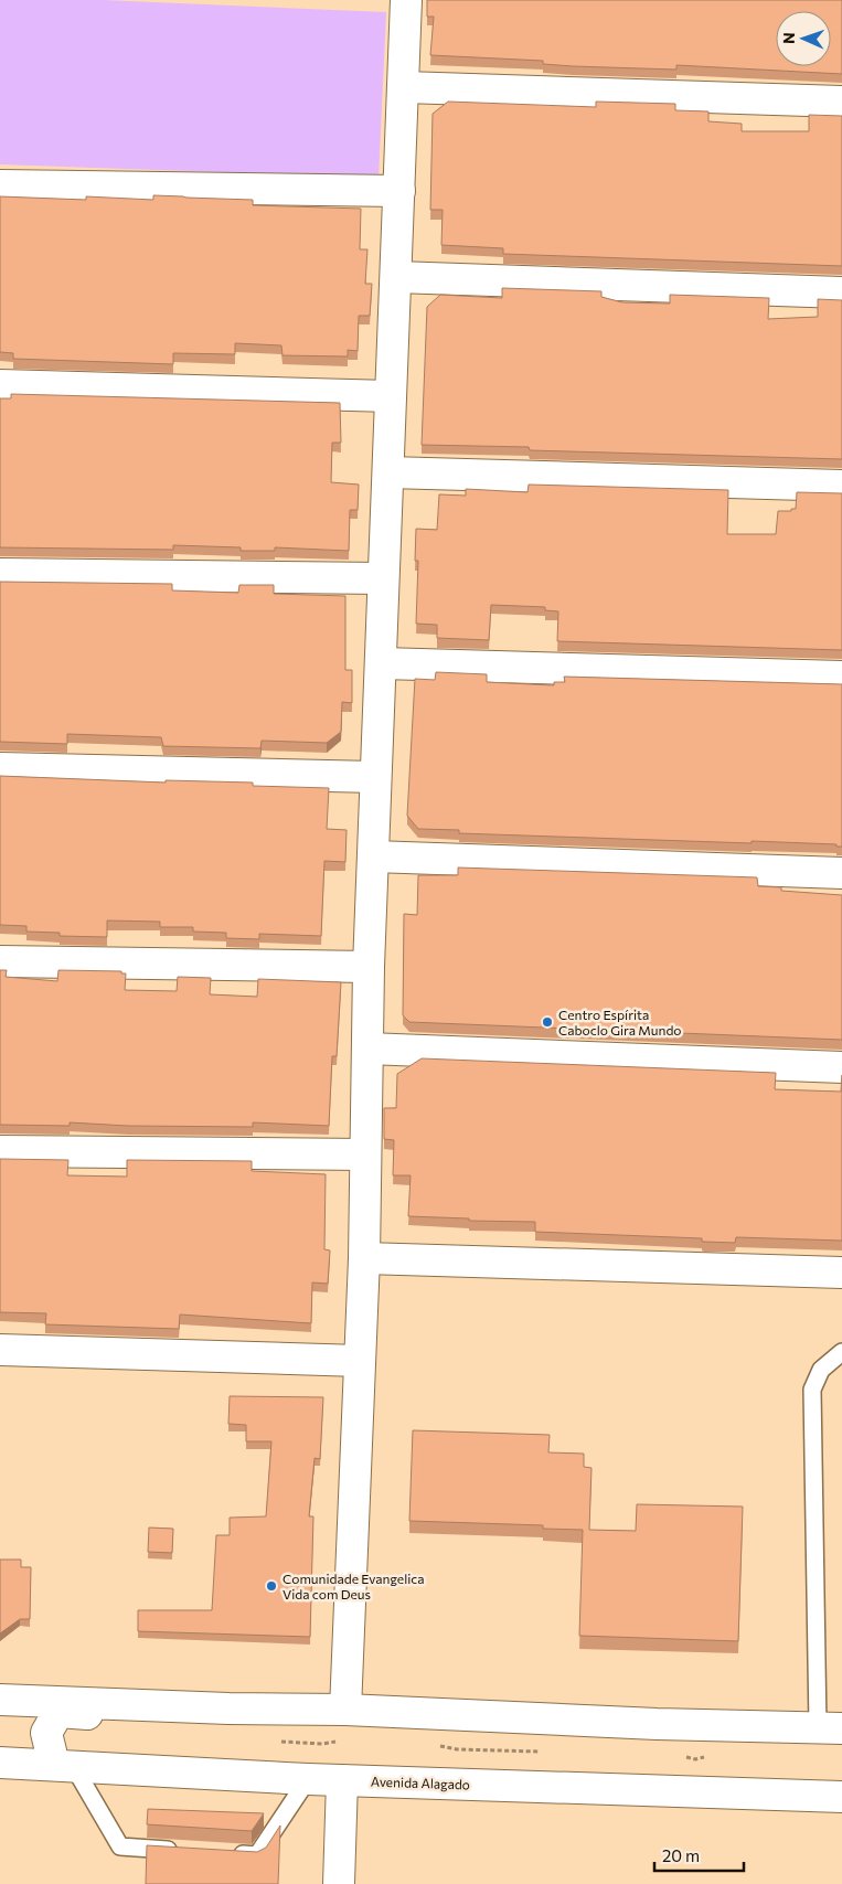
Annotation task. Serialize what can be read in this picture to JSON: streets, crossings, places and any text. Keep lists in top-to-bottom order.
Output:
{
  "streets": {
    "street": ["Avenida Alagado"]
  },
  "places": ["Centro Espírita Caboclo Gira Mundo", "Comunidade Evangelica Vida com Deus"],
  "scale_bar": "20 m",
  "north": "left"
}
